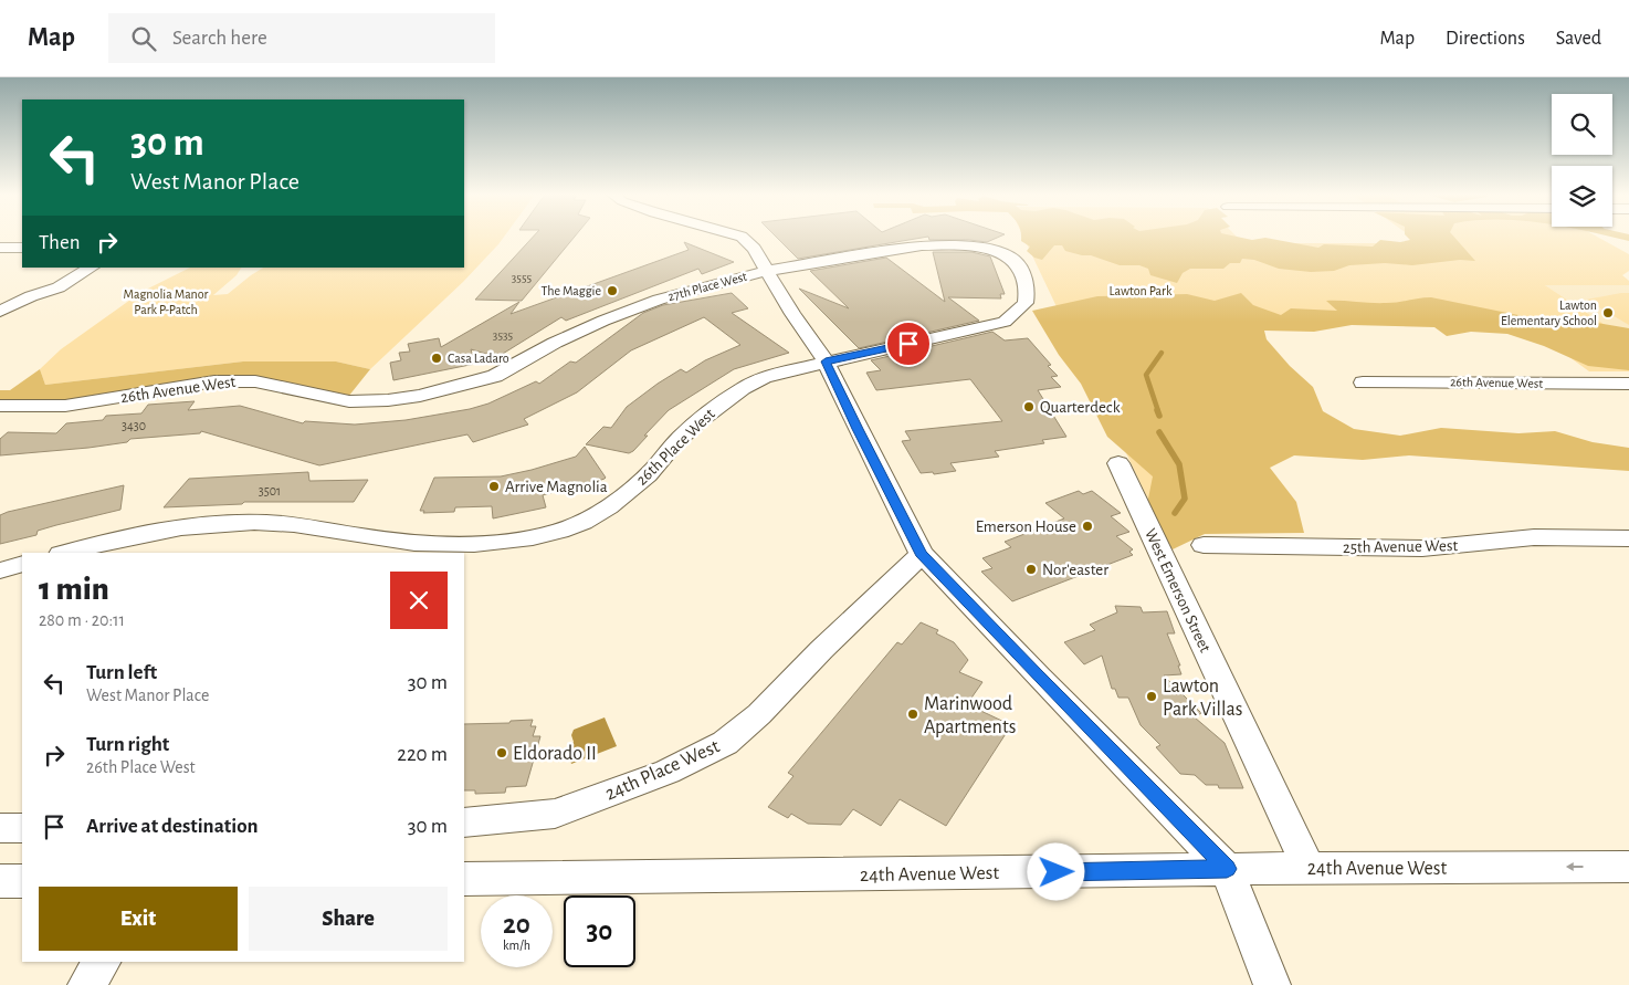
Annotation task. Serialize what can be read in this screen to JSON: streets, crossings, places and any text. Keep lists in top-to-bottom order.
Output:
{
  "streets": {
    "street": [
      "27th Place West",
      "26th Avenue West",
      "26th Place West",
      "25th Avenue West",
      "West Emerson Street",
      "24th Place West",
      "24th Avenue West"
    ]
  },
  "crossings": [
    ["27th Place West", "26th Avenue West"],
    ["27th Place West", "26th Place West"],
    ["West Emerson Street", "24th Avenue West"]
  ],
  "parks": ["Lawton Park", "Magnolia Manor Park P-Patch"],
  "places": [
    "The Maggie",
    "Lawton Elementary School",
    "Casa Ladaro",
    "Quarterdeck",
    "Arrive Magnolia",
    "Emerson House",
    "Nor'easter",
    "Lawton Park Villas",
    "Marinwood Apartments",
    "Eldorado II"
  ],
  "house_numbers": [
    "3555",
    "3535",
    "3430",
    "3501"
  ],
  "page": {
    "header": "Map",
    "search": "Search here",
    "nav": ["Map", "Directions", "Saved"],
    "turn": ["30 m", "West Manor Place"],
    "then": "Then",
    "heading": ["1 min", "280 m · 20:11"],
    "list": [
      {
        "name": "Turn left",
        "note": "West Manor Place",
        "value": "30 m"
      },
      {
        "name": "Turn right",
        "note": "26th Place West",
        "value": "220 m"
      },
      {
        "name": "Arrive at destination",
        "value": "30 m"
      }
    ],
    "buttons": ["Exit", "Share"],
    "speed": "20 km/h",
    "limit": "30"
  }
}
